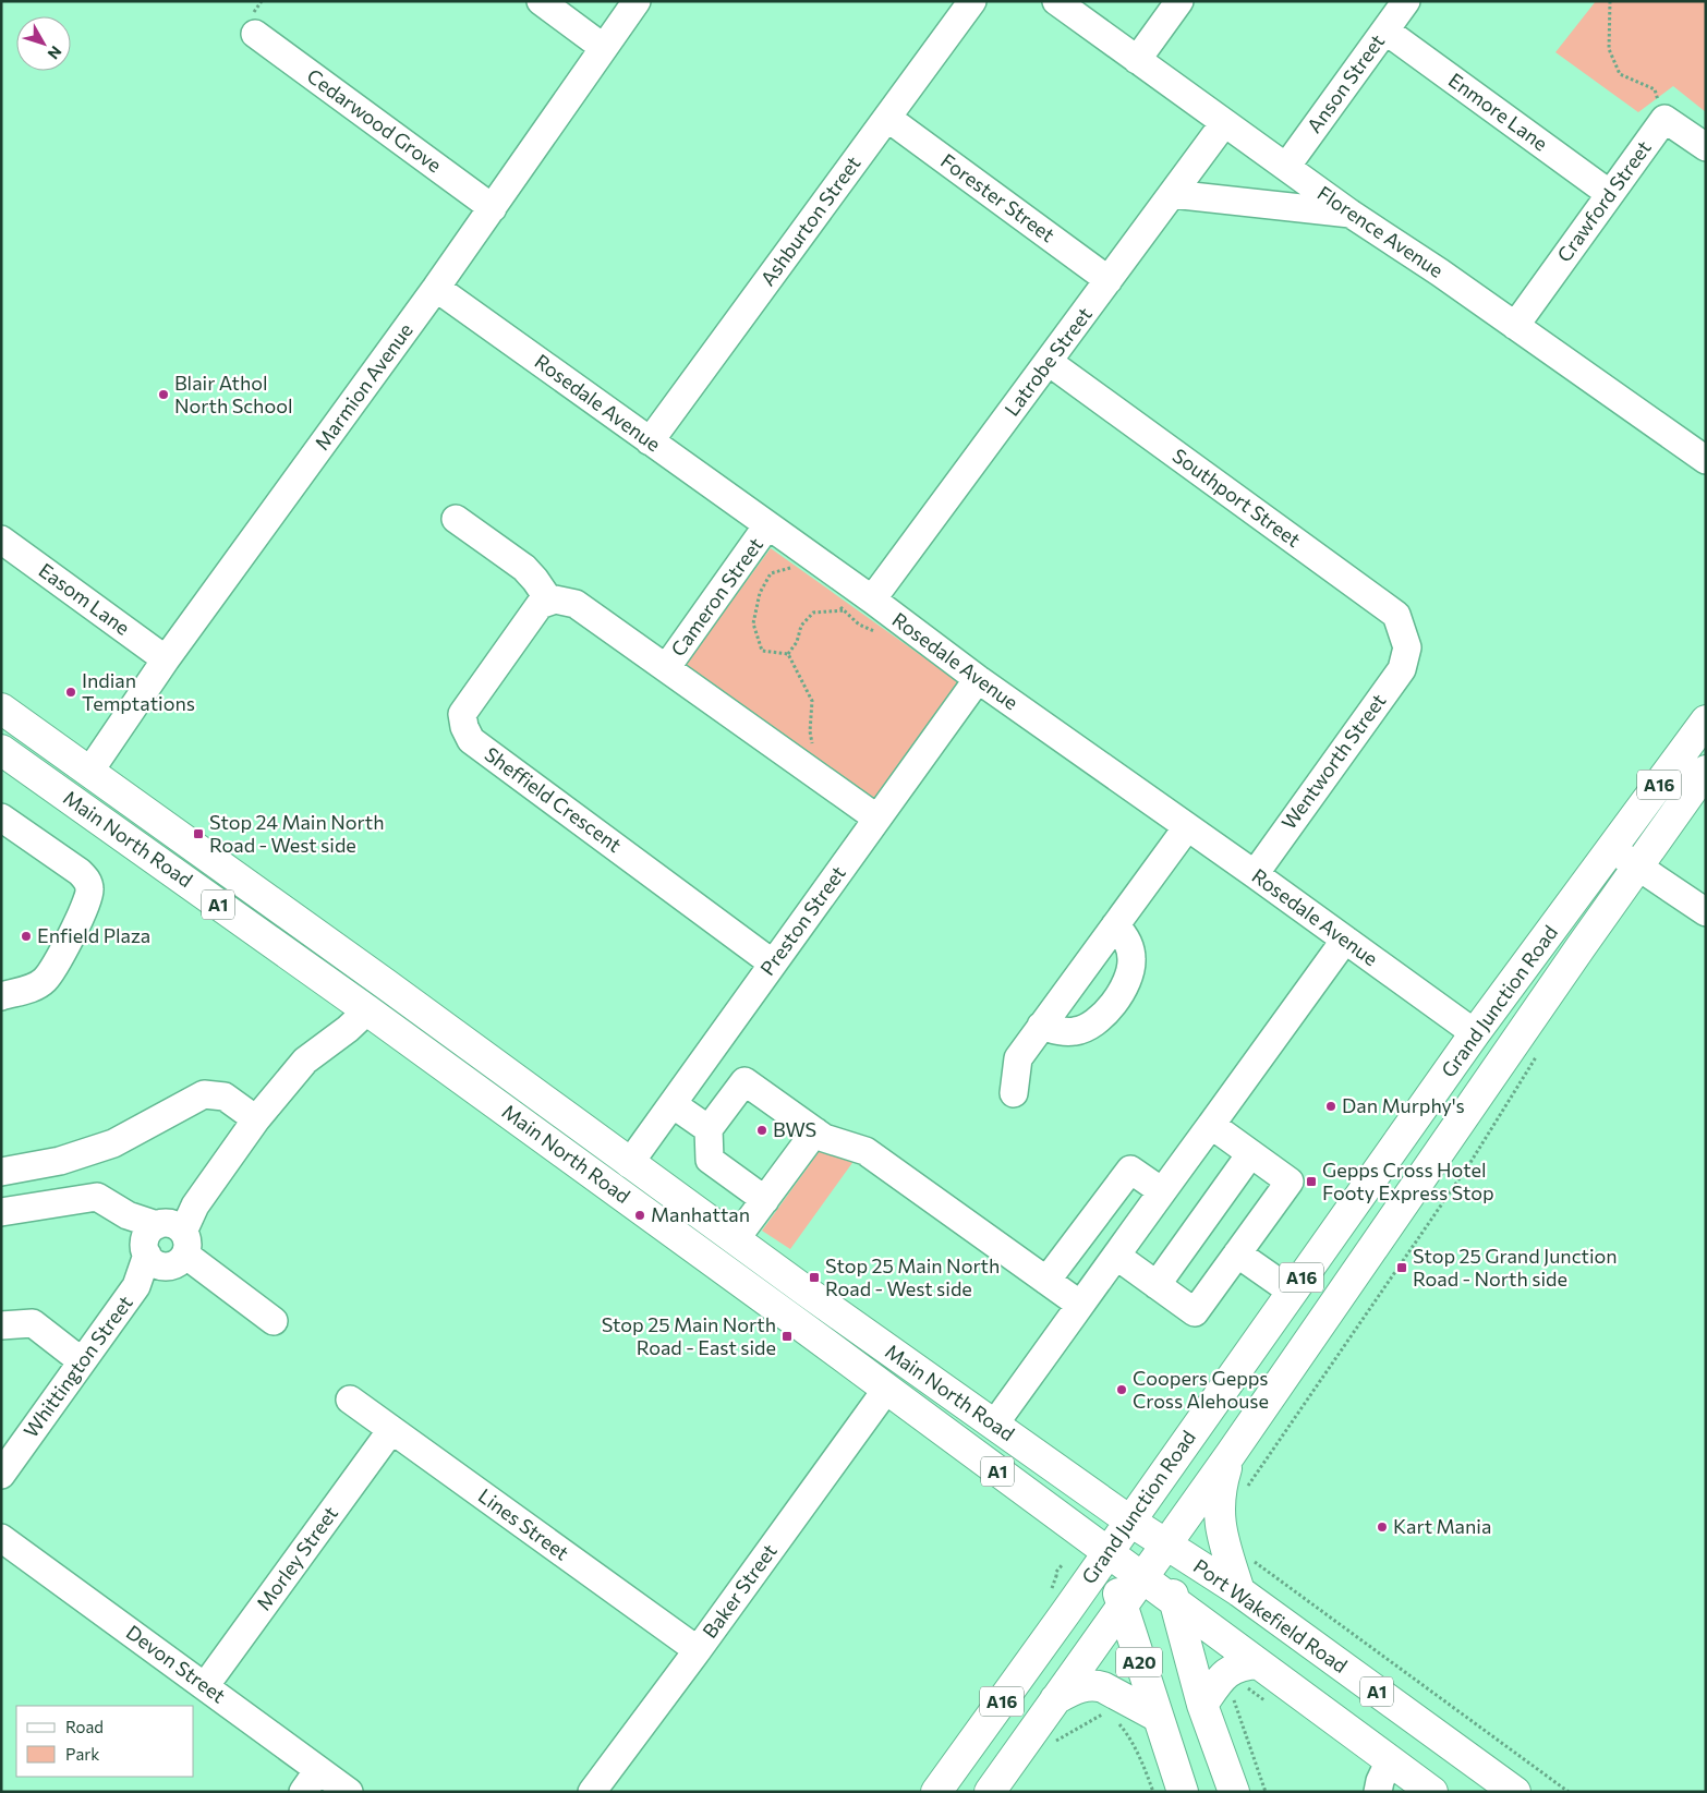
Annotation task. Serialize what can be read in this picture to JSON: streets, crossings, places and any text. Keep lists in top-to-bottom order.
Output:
{
  "streets": {
    "highway": [
      "A16",
      "Main North Road",
      "A1",
      "Grand Junction Road",
      "Port Wakefield Road",
      "A20"
    ],
    "street": [
      "Anson Street",
      "Enmore Lane",
      "Cedarwood Grove",
      "Forester Street",
      "Crawford Street",
      "Ashburton Street",
      "Florence Avenue",
      "Latrobe Street",
      "Marmion Avenue",
      "Rosedale Avenue",
      "Southport Street",
      "Cameron Street",
      "Easom Lane",
      "Wentworth Street",
      "Sheffield Crescent",
      "Preston Street",
      "Whittington Street",
      "Lines Street",
      "Morley Street",
      "Baker Street",
      "Devon Street"
    ]
  },
  "crossings": [
    ["Anson Street", "Enmore Lane"],
    ["Anson Street", "Florence Avenue"],
    ["Enmore Lane", "Crawford Street"],
    ["Cedarwood Grove", "Marmion Avenue"],
    ["Forester Street", "Ashburton Street"],
    ["Forester Street", "Latrobe Street"],
    ["Crawford Street", "Florence Avenue"],
    ["Ashburton Street", "Rosedale Avenue"],
    ["Florence Avenue", "Latrobe Street"],
    ["Latrobe Street", "Rosedale Avenue"],
    ["Latrobe Street", "Southport Street"],
    ["Marmion Avenue", "Rosedale Avenue"],
    ["Marmion Avenue", "Easom Lane"],
    ["Marmion Avenue", "Main North Road"],
    ["Rosedale Avenue", "Cameron Street"],
    ["Rosedale Avenue", "Wentworth Street"],
    ["Rosedale Avenue", "Preston Street"],
    ["Rosedale Avenue", "Grand Junction Road"],
    ["Southport Street", "Wentworth Street"],
    ["Sheffield Crescent", "Preston Street"],
    ["Main North Road", "A1"],
    ["Main North Road", "Preston Street"],
    ["Main North Road", "Grand Junction Road"],
    ["Main North Road", "Baker Street"],
    ["Main North Road", "Port Wakefield Road"],
    ["Main North Road", "A20"],
    ["A1", "Grand Junction Road"],
    ["A1", "A20"],
    ["Grand Junction Road", "Port Wakefield Road"],
    ["Grand Junction Road", "A20"],
    ["Lines Street", "Morley Street"],
    ["Lines Street", "Baker Street"],
    ["Morley Street", "Devon Street"],
    ["Port Wakefield Road", "A20"]
  ],
  "places": {
    "other": [
      "Blair Athol North School",
      "Indian Temptations",
      "Enfield Plaza",
      "Dan Murphy's",
      "BWS",
      "Manhattan",
      "Coopers Gepps Cross Alehouse",
      "Kart Mania"
    ],
    "transit": [
      "Stop 24 Main North Road - West side",
      "Gepps Cross Hotel Footy Express Stop",
      "Stop 25 Grand Junction Road - North side",
      "Stop 25 Main North Road - West side",
      "Stop 25 Main North Road - East side"
    ]
  },
  "legend": ["Road", "Park"],
  "north": "bottom right"
}
